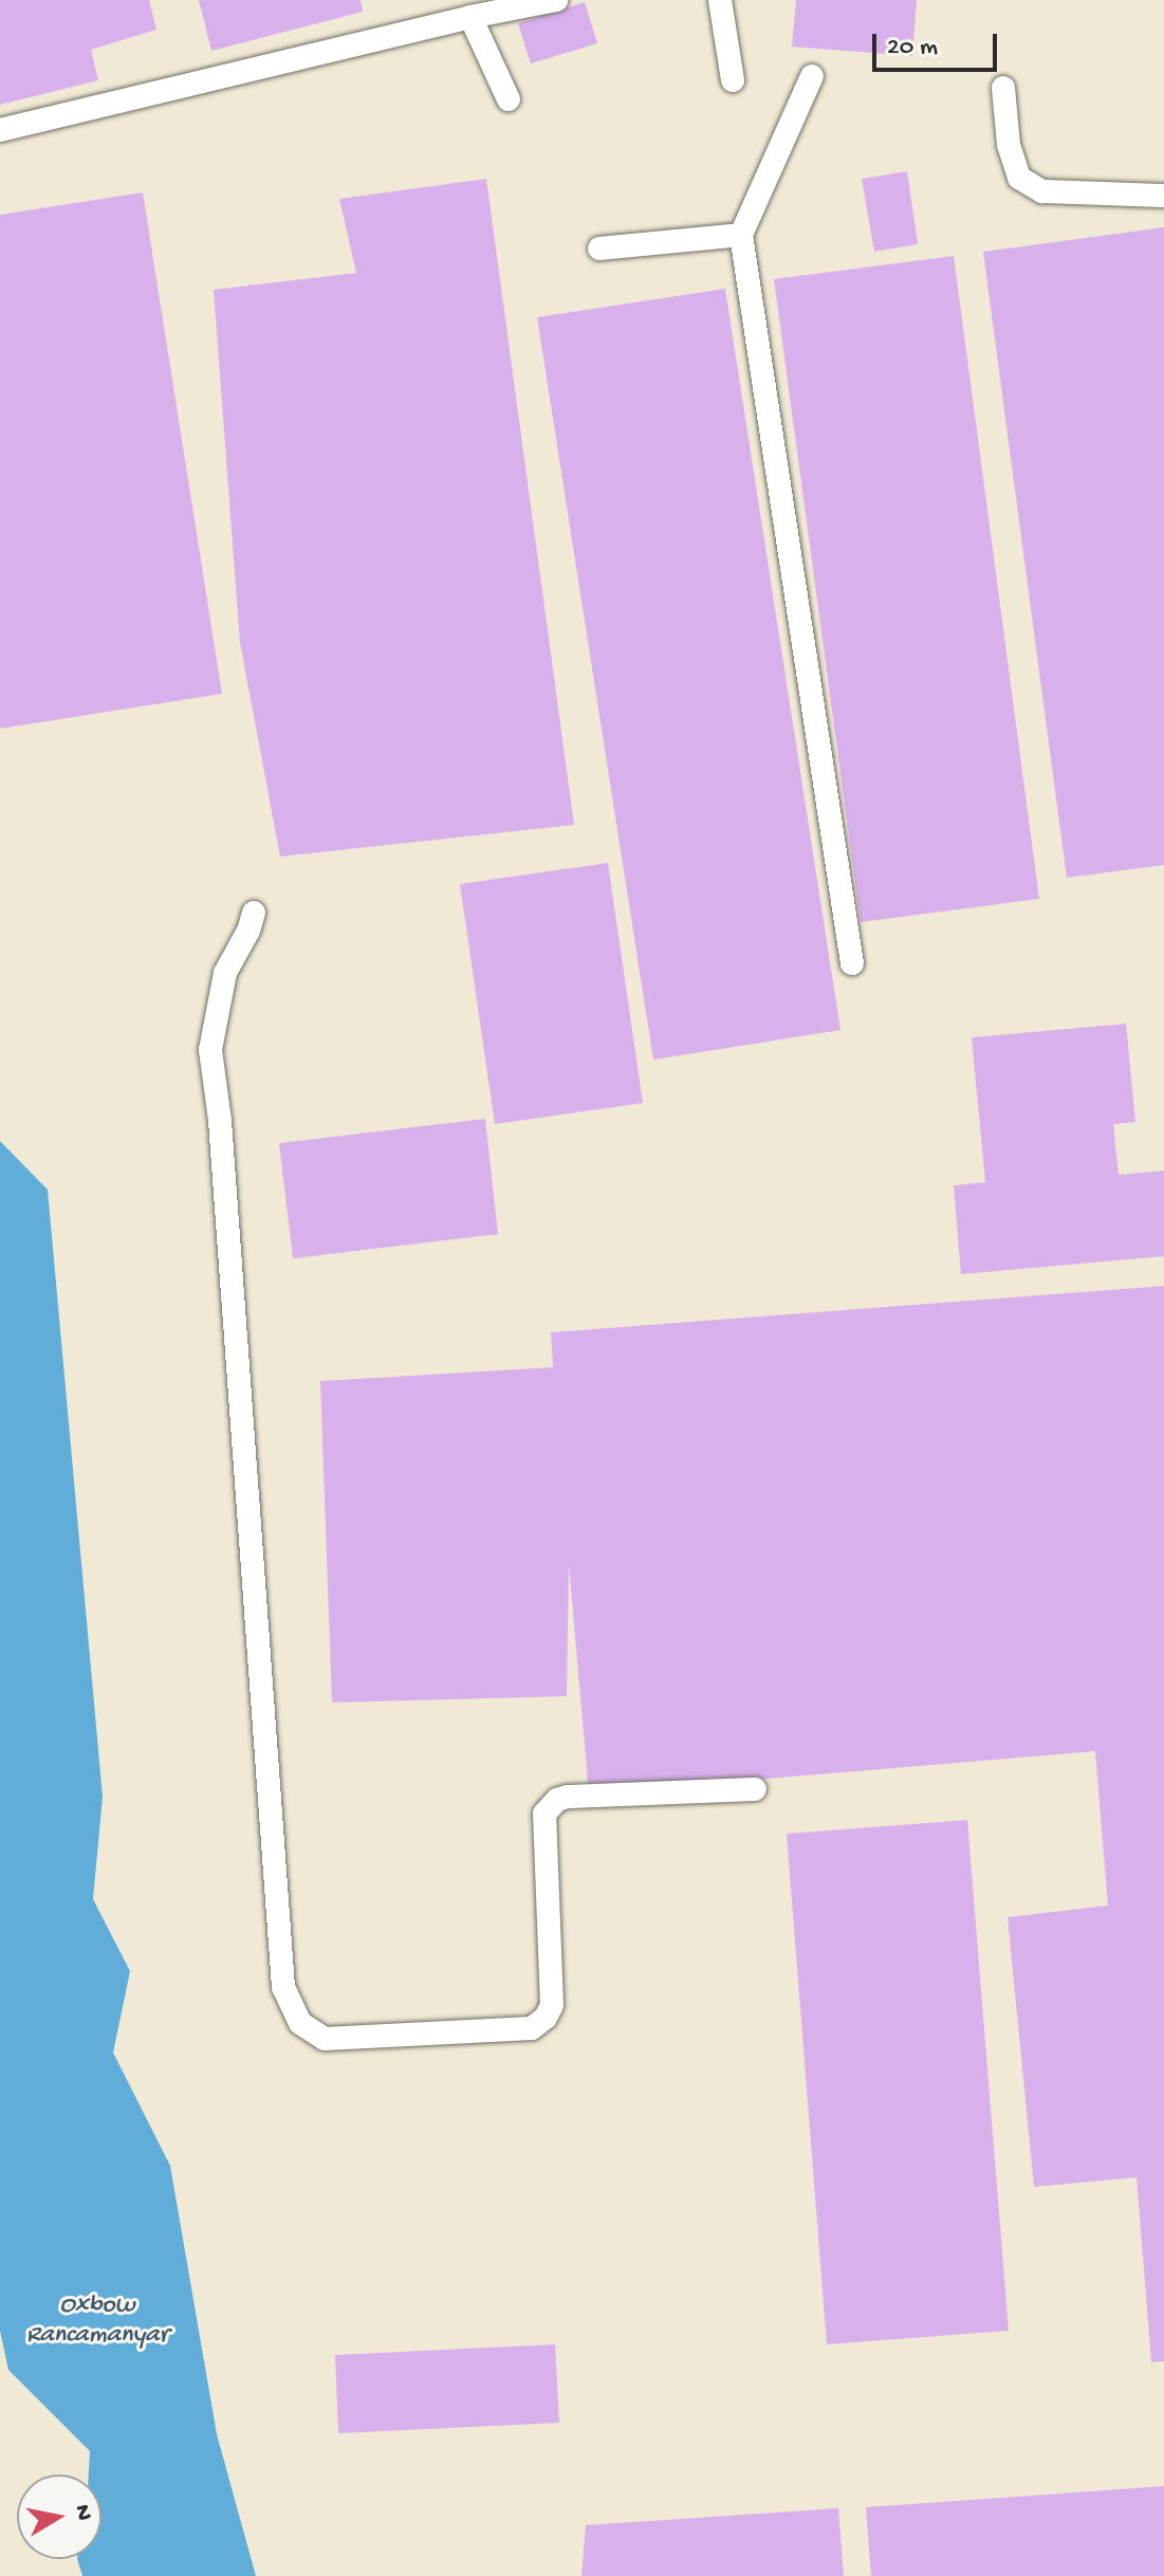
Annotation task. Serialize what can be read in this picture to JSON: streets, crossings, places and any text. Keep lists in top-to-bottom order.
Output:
{
  "water": ["Oxbow Rancamanyar"],
  "scale_bar": "20 m",
  "north": "right"
}
